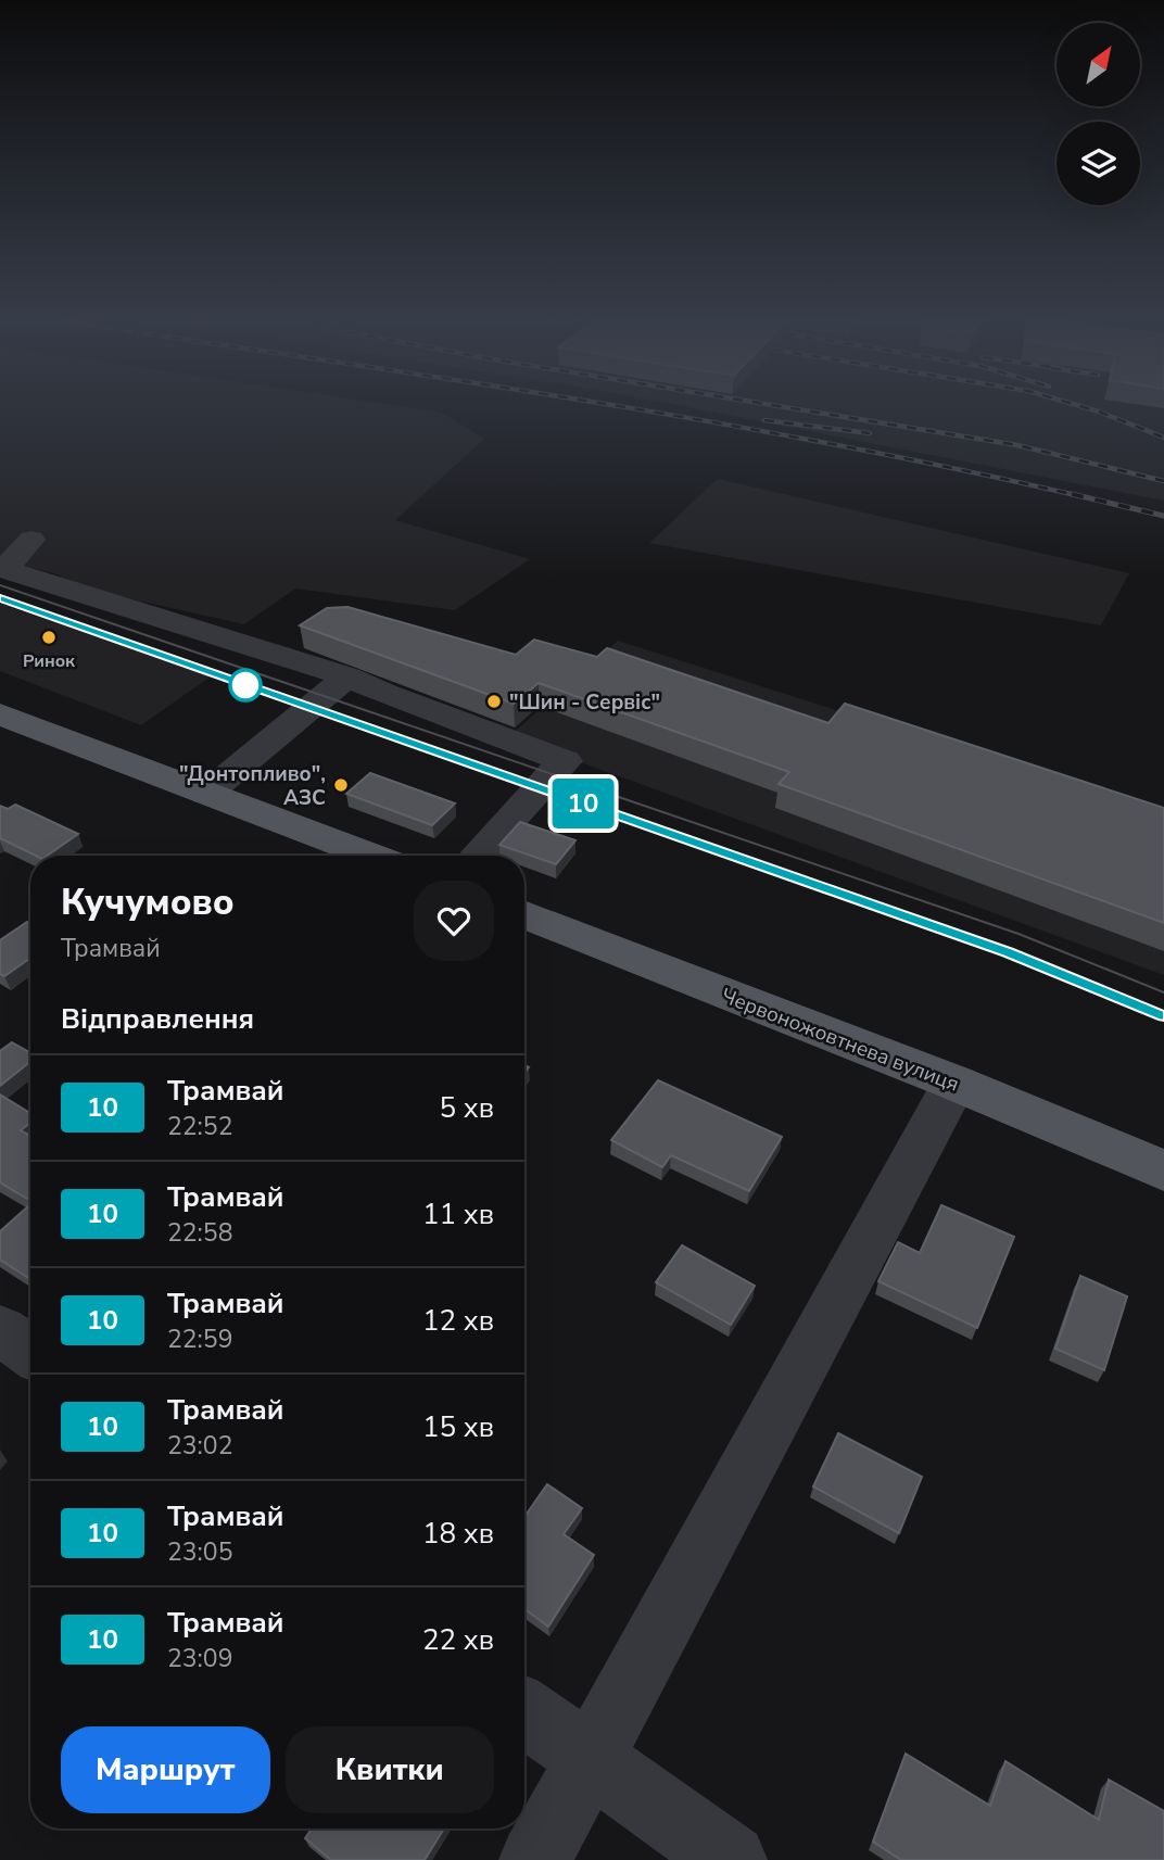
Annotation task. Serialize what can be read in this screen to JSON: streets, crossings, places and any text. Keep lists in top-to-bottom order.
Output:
{
  "streets": {
    "main road": ["Червоножовтнева вулиця"]
  },
  "places": ["Ринок", "\"Шин - Сервіс\"", "\"Донтопливо\", АЗС"],
  "lines": ["tram line 10"],
  "north": "top right",
  "page": {
    "on_map": "10",
    "heading": [
      ["Кучумово", "Трамвай"],
      "Відправлення"
    ],
    "list": [
      {
        "mark": "10",
        "name": "Трамвай",
        "note": "22:52",
        "value": "5 хв"
      },
      {
        "mark": "10",
        "name": "Трамвай",
        "note": "22:58",
        "value": "11 хв"
      },
      {
        "mark": "10",
        "name": "Трамвай",
        "note": "22:59",
        "value": "12 хв"
      },
      {
        "mark": "10",
        "name": "Трамвай",
        "note": "23:02",
        "value": "15 хв"
      },
      {
        "mark": "10",
        "name": "Трамвай",
        "note": "23:05",
        "value": "18 хв"
      },
      {
        "mark": "10",
        "name": "Трамвай",
        "note": "23:09",
        "value": "22 хв"
      }
    ],
    "buttons": ["Маршрут", "Квитки"]
  }
}
